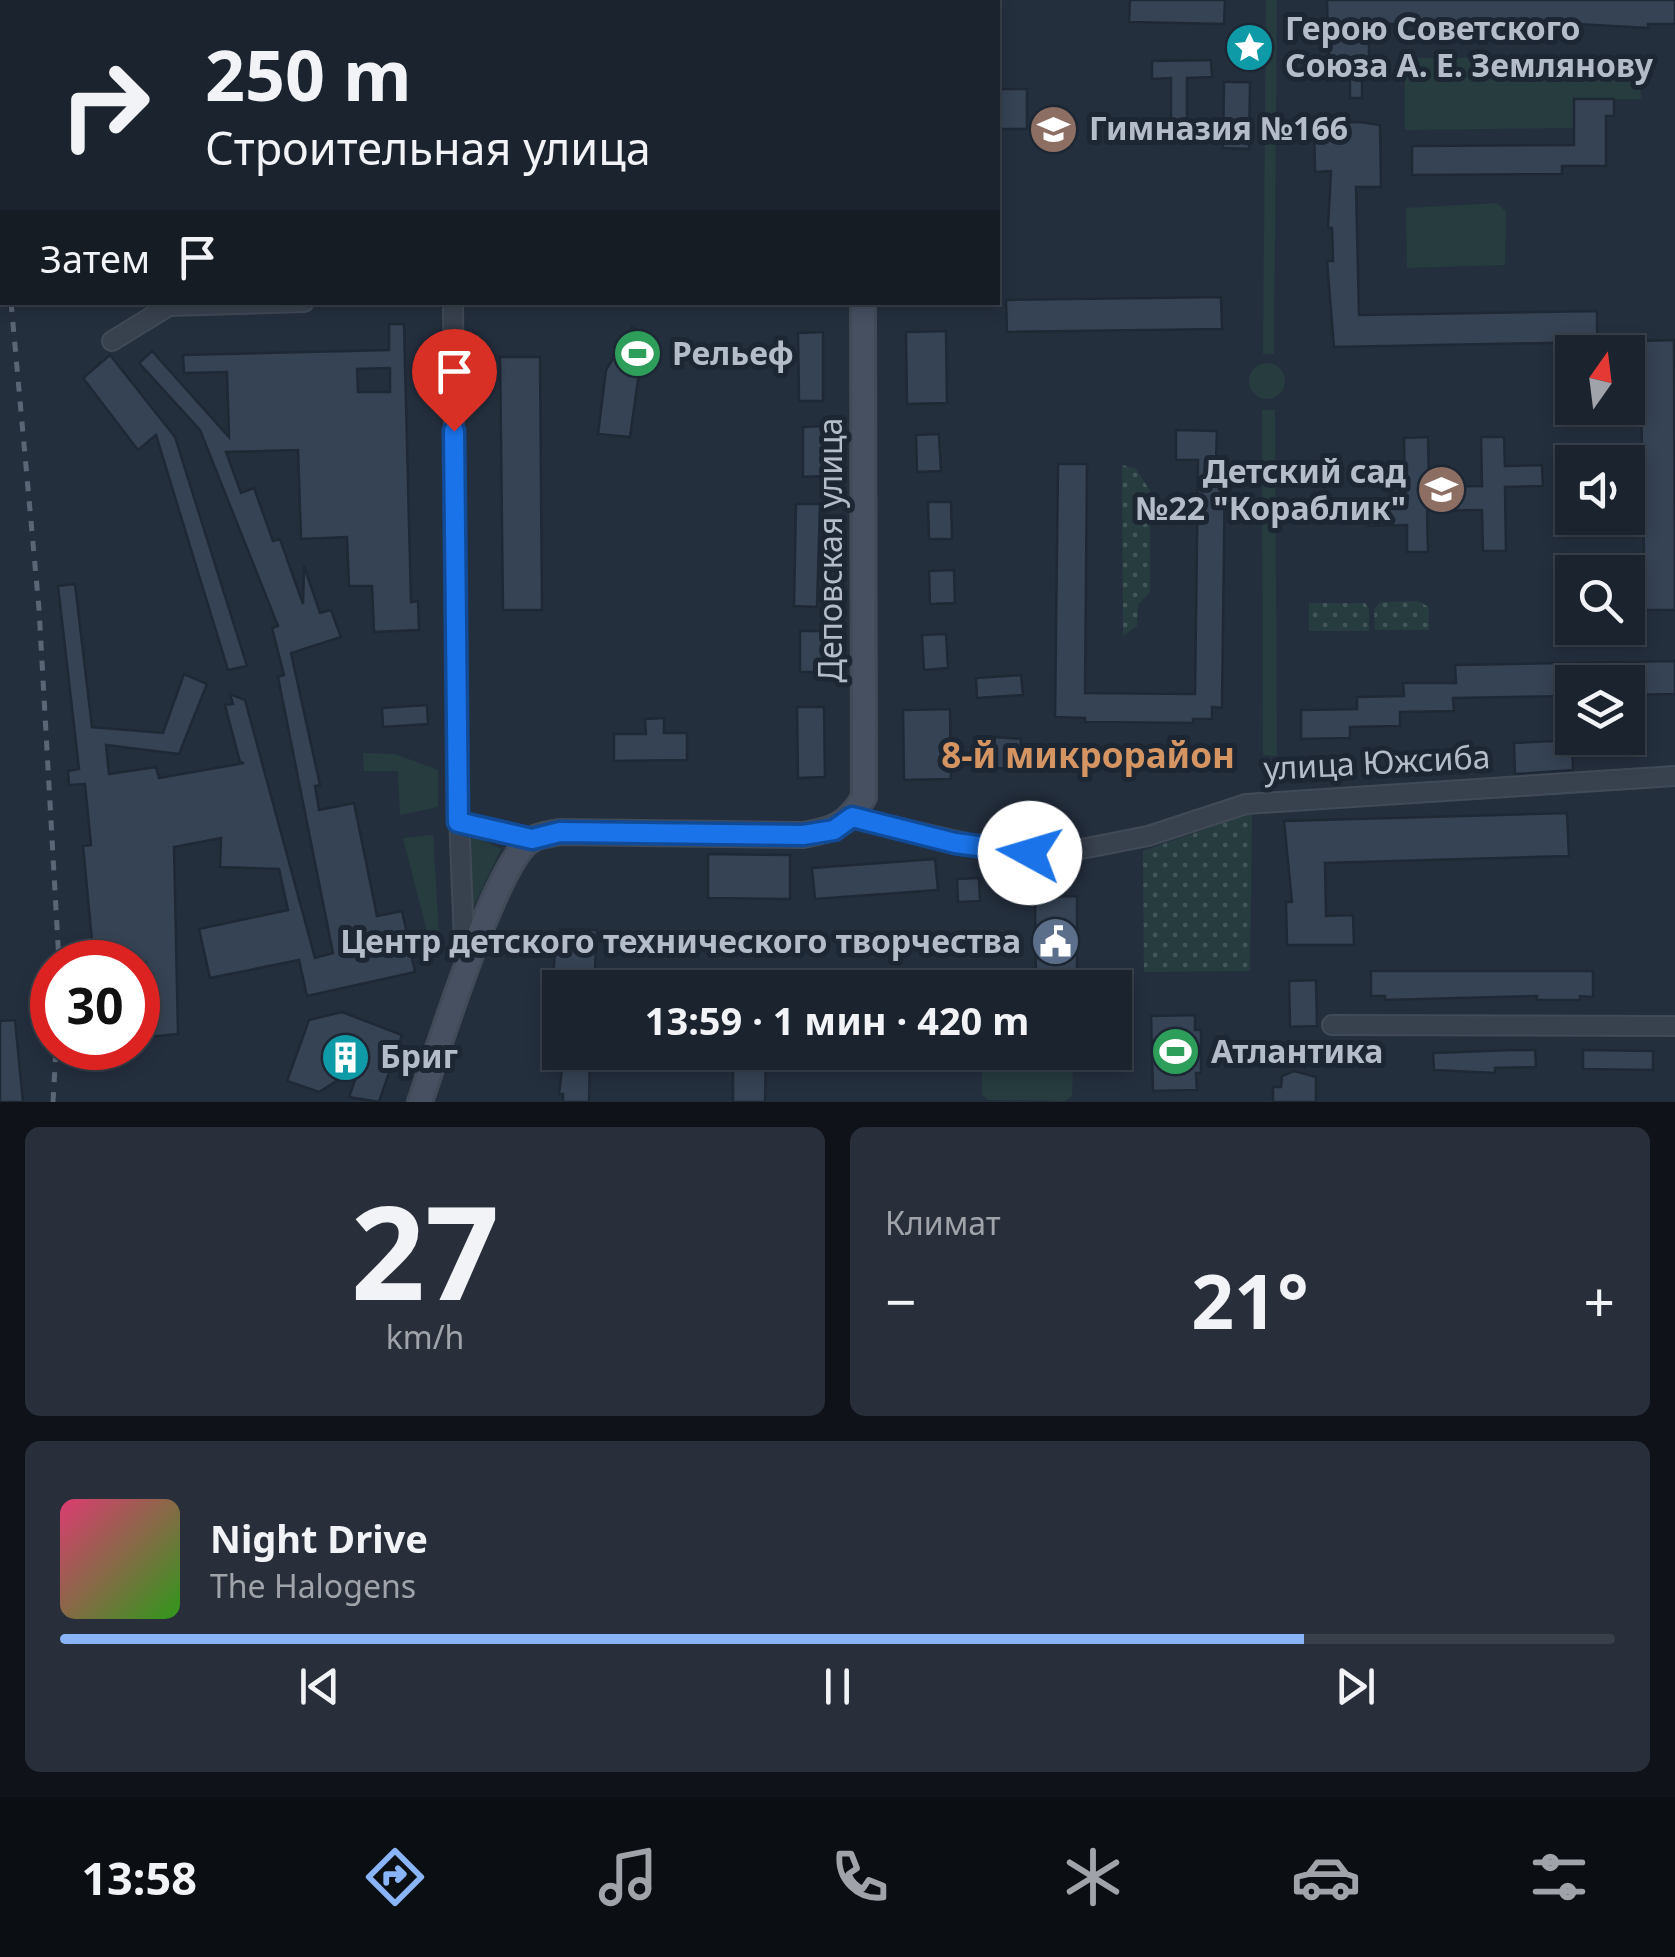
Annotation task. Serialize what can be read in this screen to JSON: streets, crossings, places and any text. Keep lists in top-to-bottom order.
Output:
{
  "streets": {
    "street": ["Деповская улица", "улица Южсиба"]
  },
  "crossings": [
    ["Деповская улица", "улица Южсиба"]
  ],
  "districts": ["8-й микрорайон"],
  "places": {
    "place": ["Герою Советского Союза А. Е. Землянову"],
    "school or university": ["Гимназия №166", "Детский сад №22 \"Кораблик\""],
    "sports": ["Рельеф", "Атлантика"],
    "public building": ["Центр детского технического творчества"],
    "building": ["Бриг"]
  },
  "north": "top",
  "page": {
    "turn": ["250 m", "Строительная улица"],
    "then": "Затем",
    "limit": "30",
    "trip": "13:59 · 1 мин · 420 m",
    "tile": [
      ["27", "km/h"],
      "Климат"
    ],
    "heat": ["−", "21°", "+"],
    "song": ["Night Drive", "The Halogens"],
    "tabs": "13:58"
  }
}
